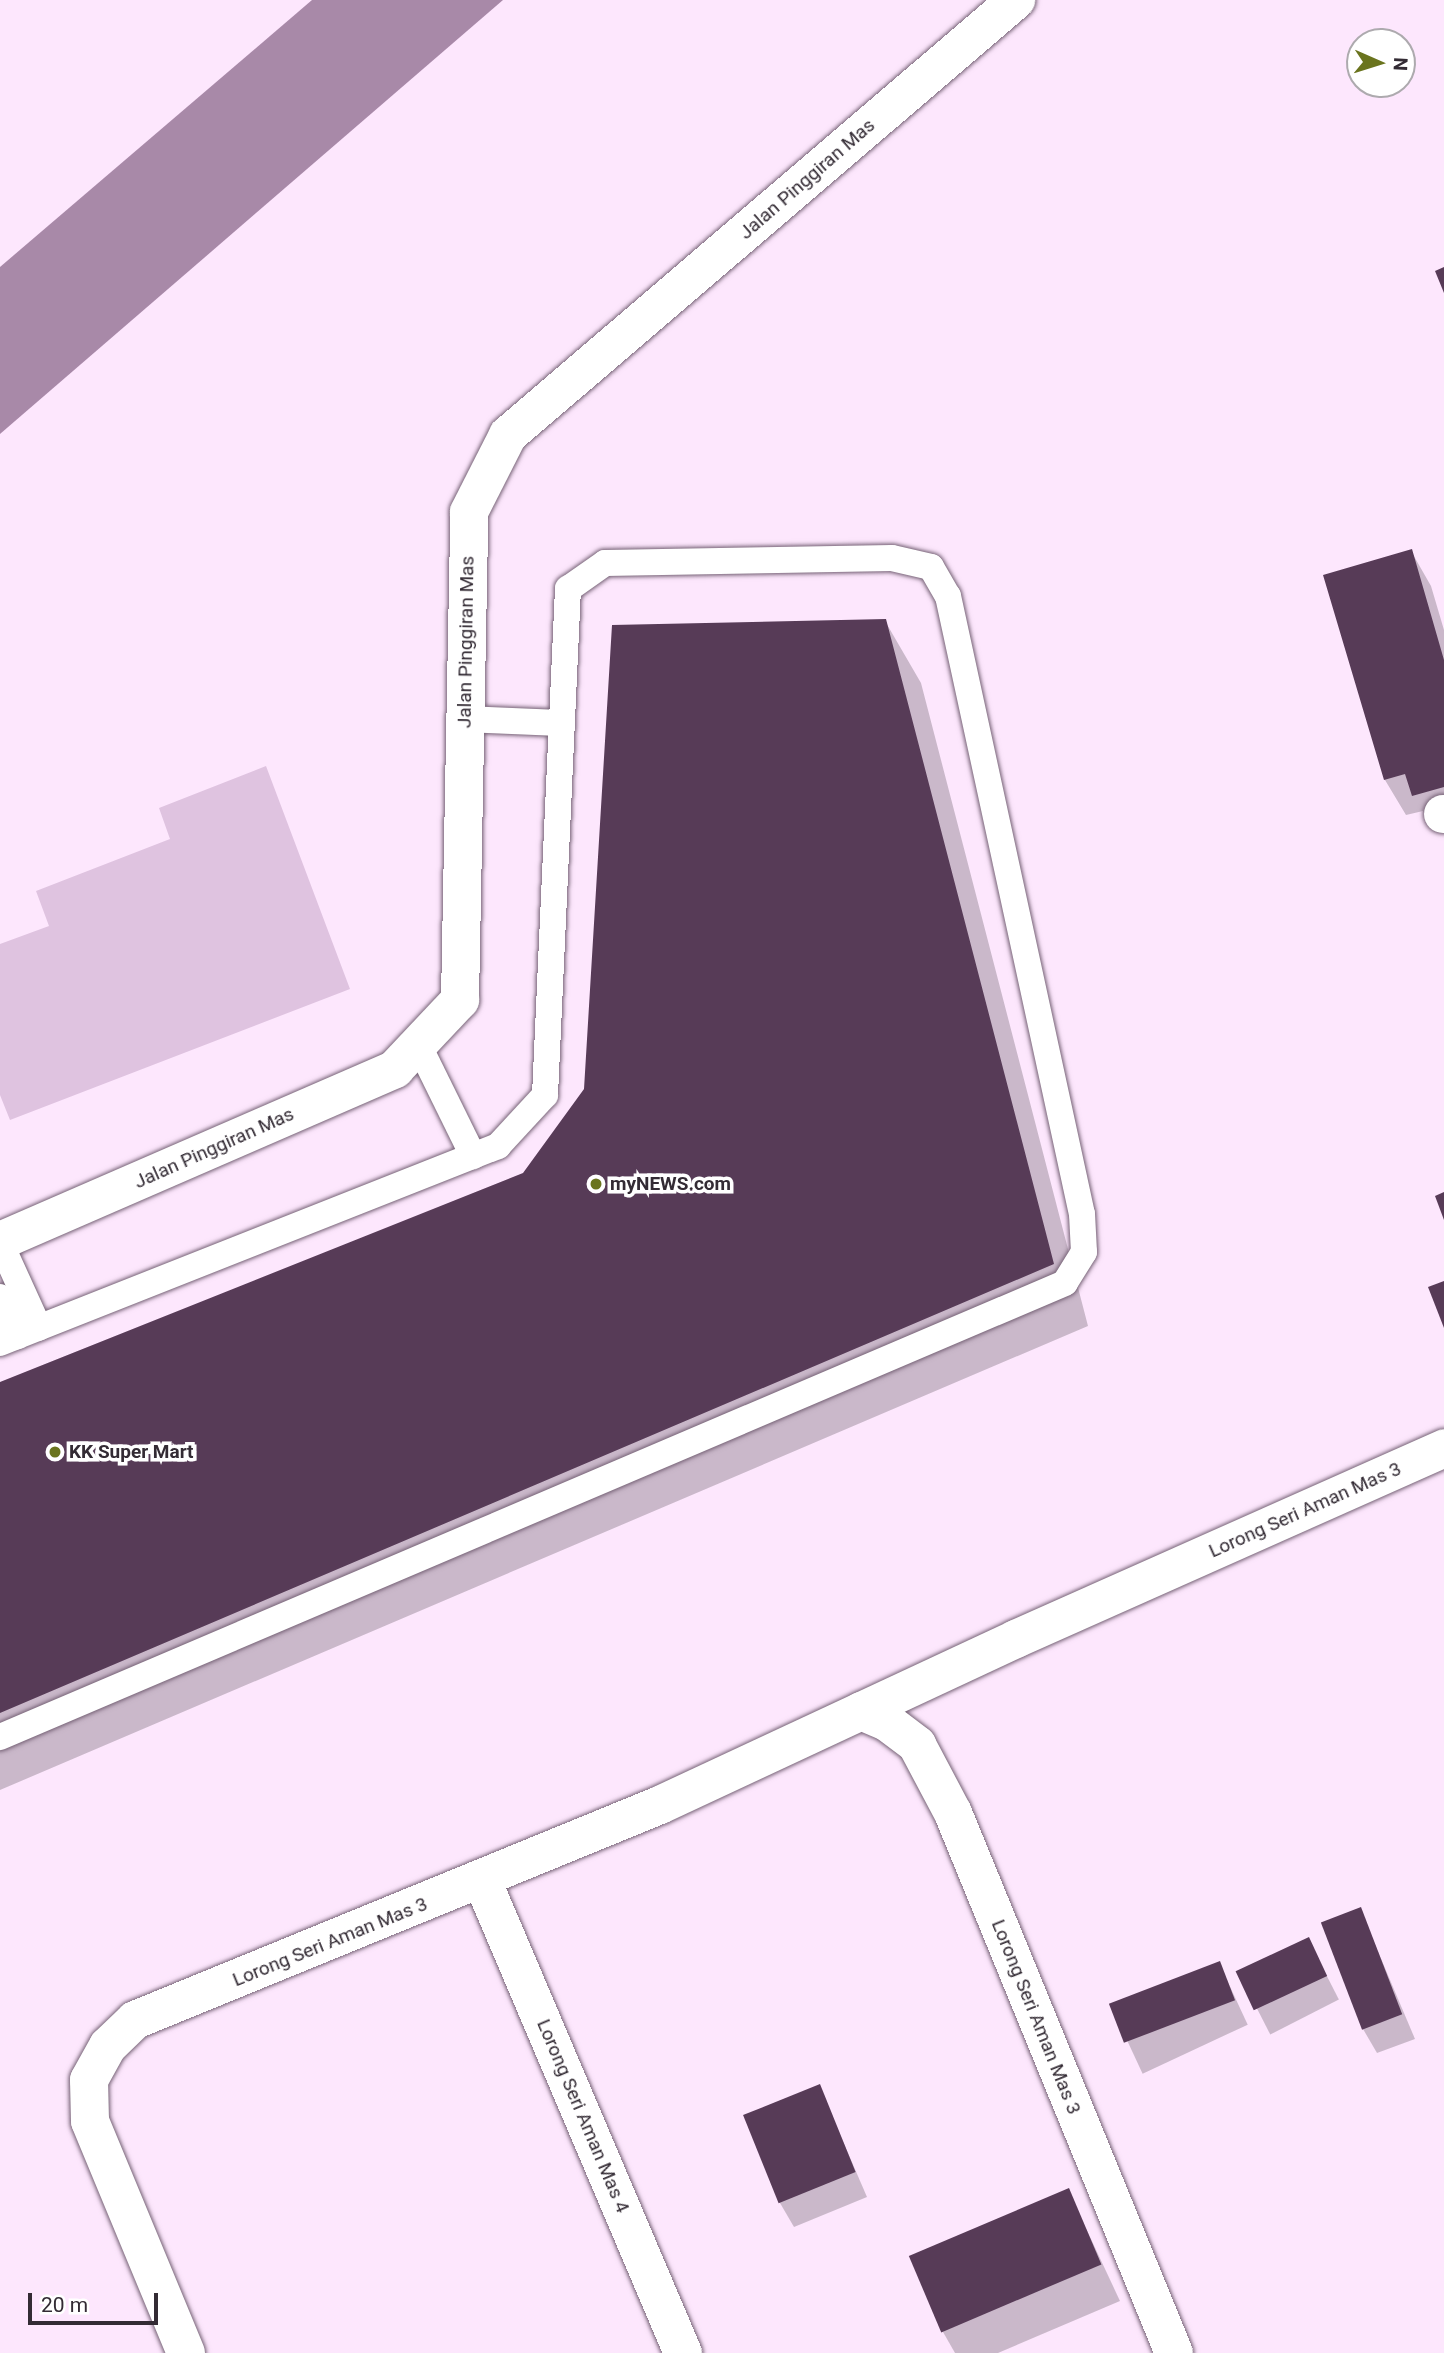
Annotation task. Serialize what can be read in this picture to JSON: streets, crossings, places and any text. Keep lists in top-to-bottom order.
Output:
{
  "streets": {
    "street": ["Jalan Pinggiran Mas", "Lorong Seri Aman Mas 3", "Lorong Seri Aman Mas 4"]
  },
  "crossings": [
    ["Lorong Seri Aman Mas 3", "Lorong Seri Aman Mas 4"]
  ],
  "places": ["myNEWS.com", "KK Super Mart"],
  "scale_bar": "20 m",
  "north": "right"
}
